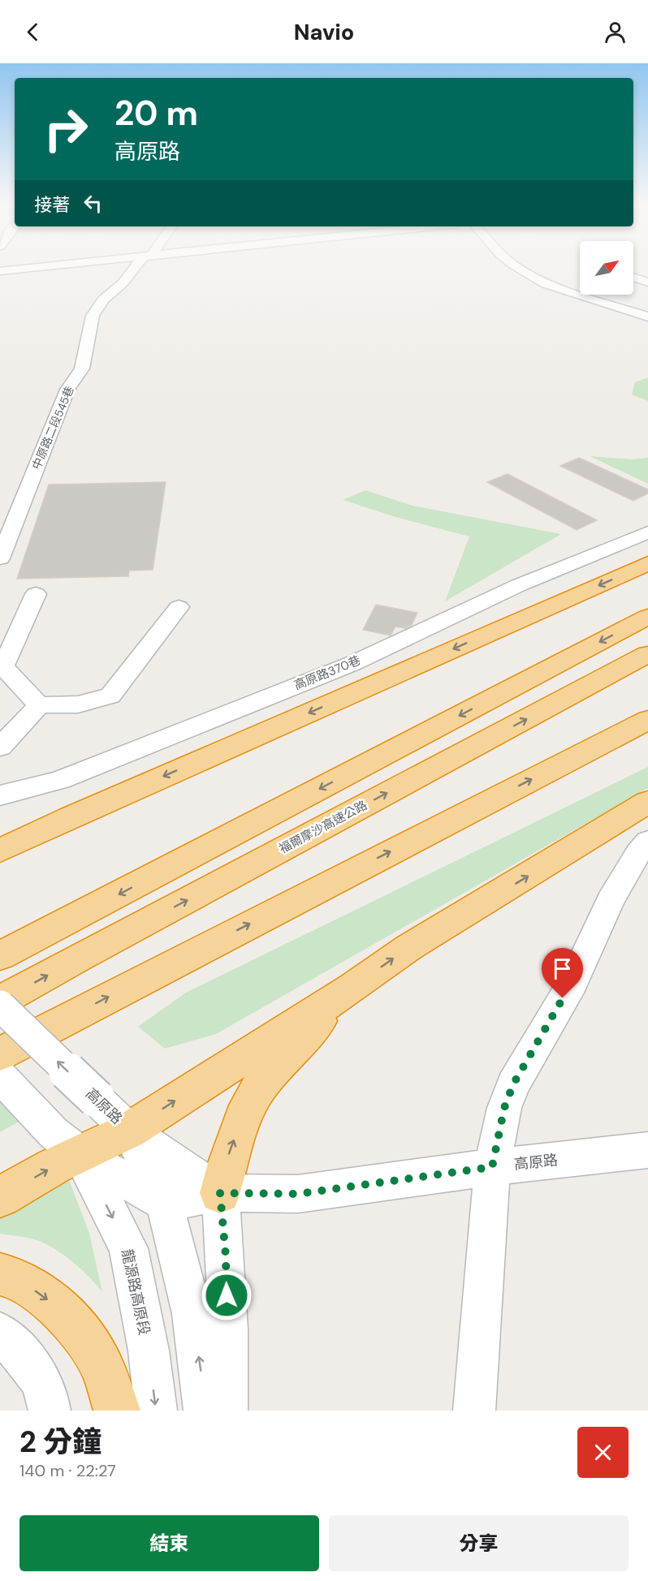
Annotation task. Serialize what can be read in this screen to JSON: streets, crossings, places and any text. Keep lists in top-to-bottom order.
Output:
{
  "streets": {
    "highway": ["福爾摩沙高速公路"],
    "street": [
      "中原路二段545巷",
      "高原路370巷",
      "高原路",
      "龍源路高原段"
    ]
  },
  "crossings": [
    ["福爾摩沙高速公路", "高原路"]
  ],
  "north": "top right",
  "page": {
    "header": "Navio",
    "turn": ["20 m", "高原路"],
    "then": "接著",
    "heading": ["2 分鐘", "140 m · 22:27"],
    "buttons": ["結束", "分享"]
  }
}
